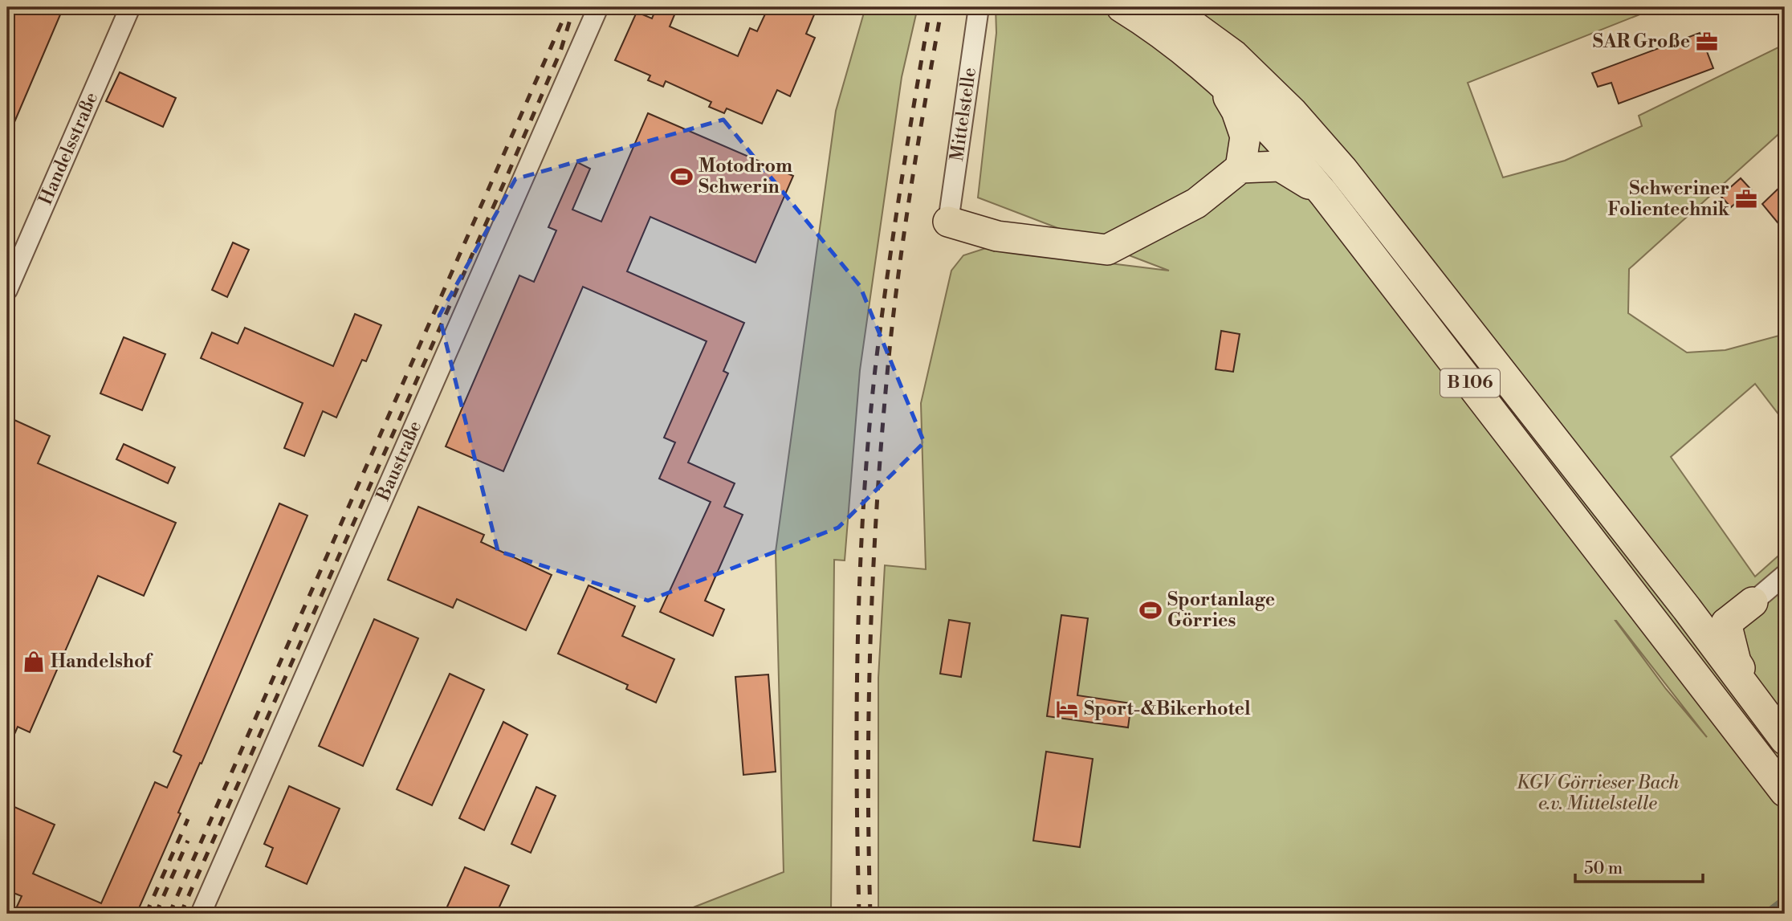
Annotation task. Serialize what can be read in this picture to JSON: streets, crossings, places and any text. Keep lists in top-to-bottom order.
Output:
{
  "streets": {
    "highway": ["B 106"],
    "street": ["Mittelstelle", "Handelsstraße", "Baustraße"]
  },
  "parks": ["KGV Görrieser Bach e.v. Mittelstelle"],
  "places": {
    "office": ["SAR Große", "Schweriner Folientechnik"],
    "sports": ["Motodrom Schwerin", "Sportanlage Görries"],
    "shop": ["Handelshof"],
    "hotel": ["Sport-&Bikerhotel"]
  },
  "scale_bar": "50 m"
}
